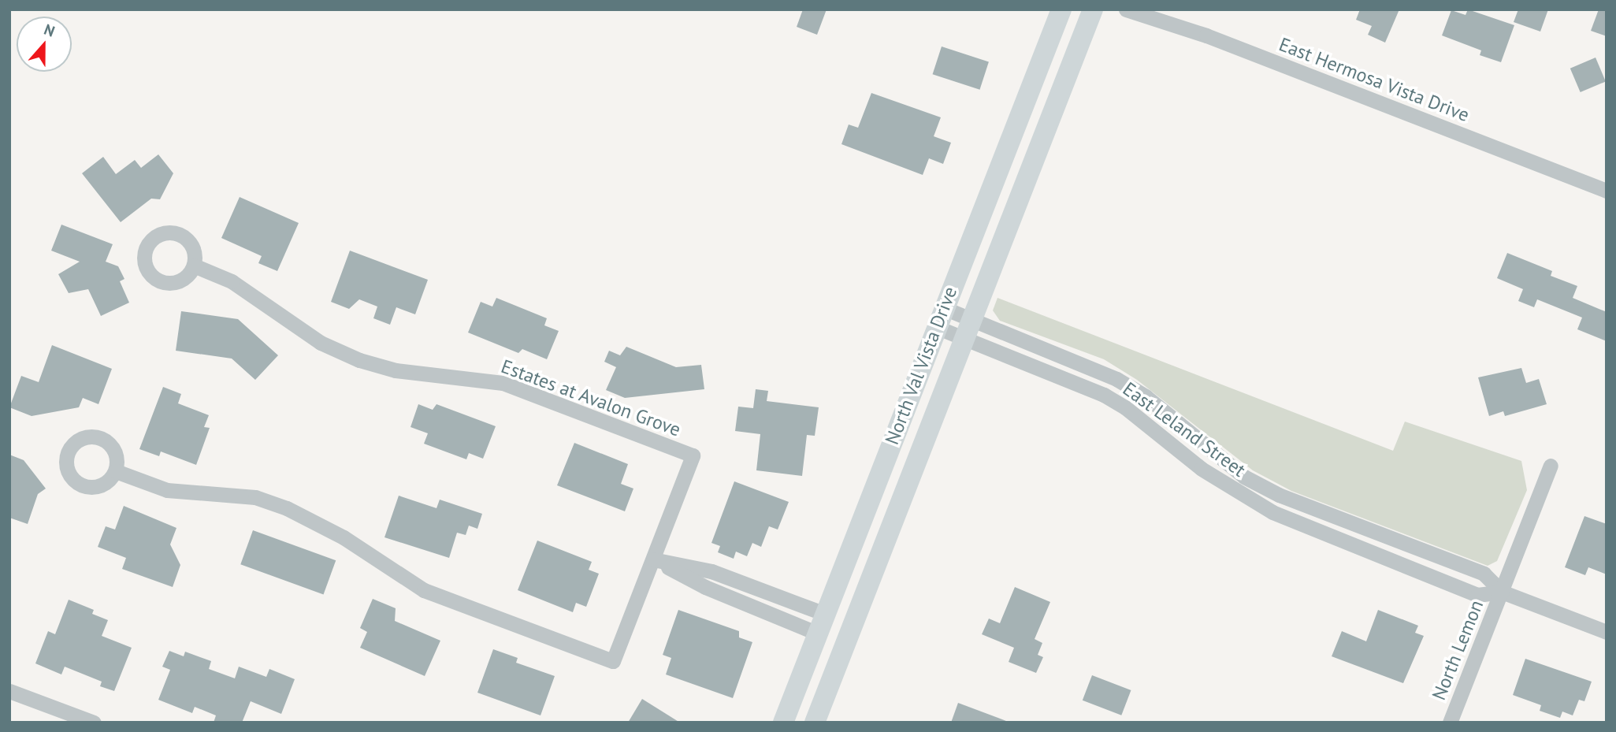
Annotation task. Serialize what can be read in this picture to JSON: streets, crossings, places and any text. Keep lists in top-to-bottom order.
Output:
{
  "streets": {
    "main road": ["North Val Vista Drive"],
    "street": [
      "East Hermosa Vista Drive",
      "Estates at Avalon Grove",
      "East Leland Street",
      "North Lemon"
    ]
  },
  "crossings": [
    ["North Val Vista Drive", "East Leland Street"],
    ["East Leland Street", "North Lemon"]
  ],
  "north": "top"
}
